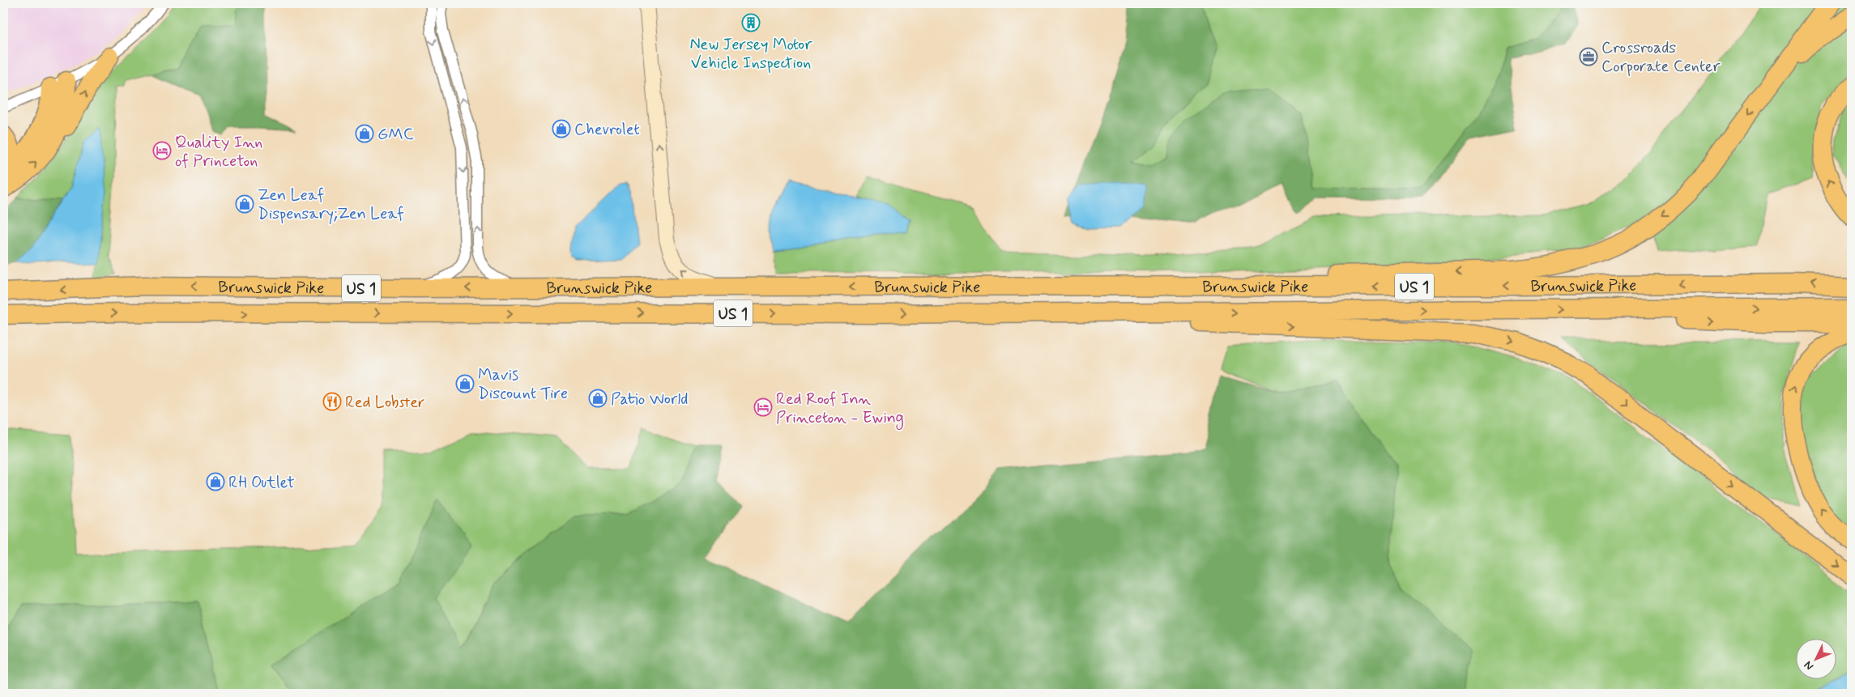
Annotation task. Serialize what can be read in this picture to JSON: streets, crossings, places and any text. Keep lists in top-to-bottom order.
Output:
{
  "streets": {
    "highway": ["Brunswick Pike", "US 1"]
  },
  "places": {
    "building": ["New Jersey Motor Vehicle Inspection"],
    "office": ["Crossroads Corporate Center"],
    "shop": [
      "Chevrolet",
      "GMC",
      "Zen Leaf Dispensary;Zen Leaf",
      "Mavis Discount Tire",
      "Patio World",
      "RH Outlet"
    ],
    "hotel": ["Quality Inn of Princeton", "Red Roof Inn Princeton - Ewing"],
    "restaurant": ["Red Lobster"]
  },
  "north": "bottom left"
}
